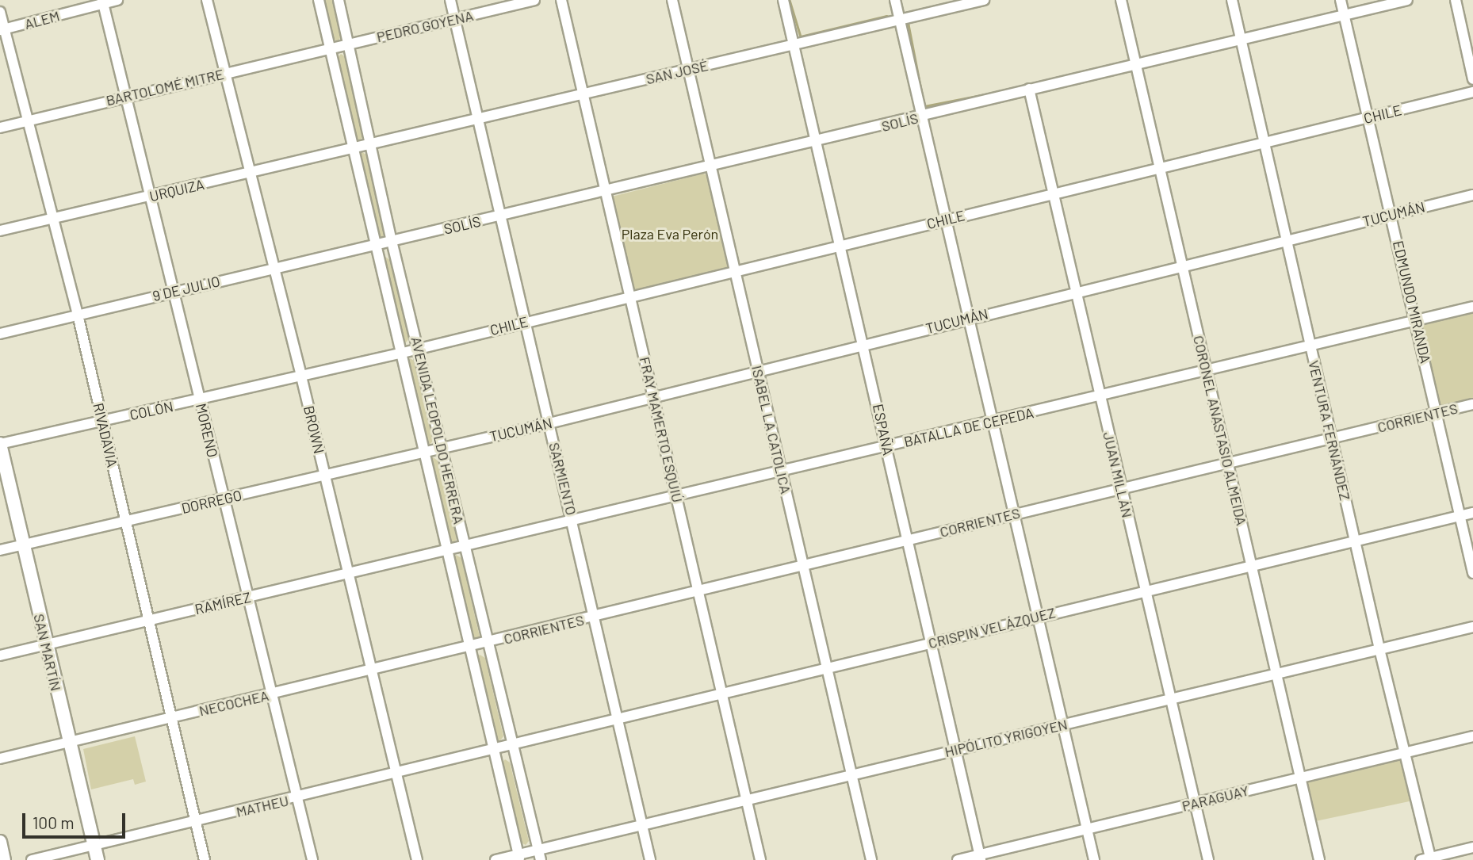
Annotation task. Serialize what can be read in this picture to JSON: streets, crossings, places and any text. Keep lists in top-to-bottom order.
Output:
{
  "streets": {
    "main road": ["SAN MARTÍN"],
    "street": [
      "ALEM",
      "PEDRO GOYENA",
      "SAN JOSÉ",
      "BARTOLOMÉ MITRE",
      "CHILE",
      "SOLÍS",
      "URQUIZA",
      "TUCUMÁN",
      "9 DE JULIO",
      "EDMUNDO MIRANDA",
      "COLÓN",
      "CORRIENTES",
      "BATALLA DE CEPEDA",
      "BROWN",
      "FRAY MAMERTO ESQUIÚ",
      "ISABEL LA CATOLICA",
      "ESPAÑA",
      "MORENO",
      "AVENIDA LEOPOLDO HERRERA",
      "CORONEL ANASTASIO ALMEIDA",
      "VENTURA FERNÁNDEZ",
      "RIVADAVIA",
      "JUAN MILLÁN",
      "SARMIENTO",
      "DORREGO",
      "RAMÍREZ",
      "CRISPIN VELÁZQUEZ",
      "NECOCHEA",
      "HIPÓLITO YRIGOYEN",
      "PARAGUAY",
      "MATHEU"
    ]
  },
  "crossings": [
    ["ALEM", "MORENO"],
    ["ALEM", "RIVADAVIA"],
    ["PEDRO GOYENA", "BARTOLOMÉ MITRE"],
    ["PEDRO GOYENA", "AVENIDA LEOPOLDO HERRERA"],
    ["PEDRO GOYENA", "SARMIENTO"],
    ["SAN JOSÉ", "URQUIZA"],
    ["SAN JOSÉ", "FRAY MAMERTO ESQUIÚ"],
    ["SAN JOSÉ", "ISABEL LA CATOLICA"],
    ["SAN JOSÉ", "ESPAÑA"],
    ["SAN JOSÉ", "AVENIDA LEOPOLDO HERRERA"],
    ["SAN JOSÉ", "SARMIENTO"],
    ["BARTOLOMÉ MITRE", "BROWN"],
    ["BARTOLOMÉ MITRE", "MORENO"],
    ["BARTOLOMÉ MITRE", "AVENIDA LEOPOLDO HERRERA"],
    ["BARTOLOMÉ MITRE", "RIVADAVIA"],
    ["CHILE", "EDMUNDO MIRANDA"],
    ["CHILE", "COLÓN"],
    ["CHILE", "FRAY MAMERTO ESQUIÚ"],
    ["CHILE", "ISABEL LA CATOLICA"],
    ["CHILE", "ESPAÑA"],
    ["CHILE", "AVENIDA LEOPOLDO HERRERA"],
    ["CHILE", "CORONEL ANASTASIO ALMEIDA"],
    ["CHILE", "VENTURA FERNÁNDEZ"],
    ["CHILE", "JUAN MILLÁN"],
    ["CHILE", "SARMIENTO"],
    ["SOLÍS", "9 DE JULIO"],
    ["SOLÍS", "EDMUNDO MIRANDA"],
    ["SOLÍS", "FRAY MAMERTO ESQUIÚ"],
    ["SOLÍS", "ISABEL LA CATOLICA"],
    ["SOLÍS", "ESPAÑA"],
    ["SOLÍS", "AVENIDA LEOPOLDO HERRERA"],
    ["SOLÍS", "CORONEL ANASTASIO ALMEIDA"],
    ["SOLÍS", "VENTURA FERNÁNDEZ"],
    ["SOLÍS", "JUAN MILLÁN"],
    ["SOLÍS", "SARMIENTO"],
    ["URQUIZA", "BROWN"],
    ["URQUIZA", "MORENO"],
    ["URQUIZA", "AVENIDA LEOPOLDO HERRERA"],
    ["URQUIZA", "RIVADAVIA"],
    ["TUCUMÁN", "EDMUNDO MIRANDA"],
    ["TUCUMÁN", "FRAY MAMERTO ESQUIÚ"],
    ["TUCUMÁN", "ISABEL LA CATOLICA"],
    ["TUCUMÁN", "ESPAÑA"],
    ["TUCUMÁN", "AVENIDA LEOPOLDO HERRERA"],
    ["TUCUMÁN", "CORONEL ANASTASIO ALMEIDA"],
    ["TUCUMÁN", "VENTURA FERNÁNDEZ"],
    ["TUCUMÁN", "JUAN MILLÁN"],
    ["TUCUMÁN", "SARMIENTO"],
    ["TUCUMÁN", "DORREGO"],
    ["9 DE JULIO", "BROWN"],
    ["9 DE JULIO", "MORENO"],
    ["9 DE JULIO", "AVENIDA LEOPOLDO HERRERA"],
    ["9 DE JULIO", "RIVADAVIA"],
    ["EDMUNDO MIRANDA", "CORRIENTES"],
    ["EDMUNDO MIRANDA", "BATALLA DE CEPEDA"],
    ["EDMUNDO MIRANDA", "CRISPIN VELÁZQUEZ"],
    ["COLÓN", "BROWN"],
    ["COLÓN", "MORENO"],
    ["COLÓN", "AVENIDA LEOPOLDO HERRERA"],
    ["COLÓN", "RIVADAVIA"],
    ["COLÓN", "SAN MARTÍN"],
    ["CORRIENTES", "FRAY MAMERTO ESQUIÚ"],
    ["CORRIENTES", "ISABEL LA CATOLICA"],
    ["CORRIENTES", "ESPAÑA"],
    ["CORRIENTES", "AVENIDA LEOPOLDO HERRERA"],
    ["CORRIENTES", "CORONEL ANASTASIO ALMEIDA"],
    ["CORRIENTES", "VENTURA FERNÁNDEZ"],
    ["CORRIENTES", "JUAN MILLÁN"],
    ["CORRIENTES", "SARMIENTO"],
    ["CORRIENTES", "NECOCHEA"],
    ["BATALLA DE CEPEDA", "FRAY MAMERTO ESQUIÚ"],
    ["BATALLA DE CEPEDA", "ISABEL LA CATOLICA"],
    ["BATALLA DE CEPEDA", "ESPAÑA"],
    ["BATALLA DE CEPEDA", "AVENIDA LEOPOLDO HERRERA"],
    ["BATALLA DE CEPEDA", "CORONEL ANASTASIO ALMEIDA"],
    ["BATALLA DE CEPEDA", "VENTURA FERNÁNDEZ"],
    ["BATALLA DE CEPEDA", "JUAN MILLÁN"],
    ["BATALLA DE CEPEDA", "SARMIENTO"],
    ["BATALLA DE CEPEDA", "RAMÍREZ"],
    ["BROWN", "DORREGO"],
    ["BROWN", "RAMÍREZ"],
    ["BROWN", "NECOCHEA"],
    ["BROWN", "MATHEU"],
    ["FRAY MAMERTO ESQUIÚ", "CRISPIN VELÁZQUEZ"],
    ["FRAY MAMERTO ESQUIÚ", "HIPÓLITO YRIGOYEN"],
    ["ISABEL LA CATOLICA", "CRISPIN VELÁZQUEZ"],
    ["ISABEL LA CATOLICA", "HIPÓLITO YRIGOYEN"],
    ["ESPAÑA", "CRISPIN VELÁZQUEZ"],
    ["ESPAÑA", "HIPÓLITO YRIGOYEN"],
    ["ESPAÑA", "PARAGUAY"],
    ["MORENO", "DORREGO"],
    ["MORENO", "RAMÍREZ"],
    ["MORENO", "NECOCHEA"],
    ["MORENO", "MATHEU"],
    ["AVENIDA LEOPOLDO HERRERA", "DORREGO"],
    ["AVENIDA LEOPOLDO HERRERA", "RAMÍREZ"],
    ["AVENIDA LEOPOLDO HERRERA", "CRISPIN VELÁZQUEZ"],
    ["AVENIDA LEOPOLDO HERRERA", "NECOCHEA"],
    ["AVENIDA LEOPOLDO HERRERA", "HIPÓLITO YRIGOYEN"],
    ["AVENIDA LEOPOLDO HERRERA", "MATHEU"],
    ["CORONEL ANASTASIO ALMEIDA", "CRISPIN VELÁZQUEZ"],
    ["CORONEL ANASTASIO ALMEIDA", "HIPÓLITO YRIGOYEN"],
    ["CORONEL ANASTASIO ALMEIDA", "PARAGUAY"],
    ["VENTURA FERNÁNDEZ", "CRISPIN VELÁZQUEZ"],
    ["VENTURA FERNÁNDEZ", "HIPÓLITO YRIGOYEN"],
    ["VENTURA FERNÁNDEZ", "PARAGUAY"],
    ["RIVADAVIA", "DORREGO"],
    ["RIVADAVIA", "RAMÍREZ"],
    ["RIVADAVIA", "NECOCHEA"],
    ["RIVADAVIA", "MATHEU"],
    ["JUAN MILLÁN", "CRISPIN VELÁZQUEZ"],
    ["JUAN MILLÁN", "HIPÓLITO YRIGOYEN"],
    ["JUAN MILLÁN", "PARAGUAY"],
    ["SARMIENTO", "CRISPIN VELÁZQUEZ"],
    ["SARMIENTO", "HIPÓLITO YRIGOYEN"],
    ["DORREGO", "SAN MARTÍN"],
    ["RAMÍREZ", "SAN MARTÍN"],
    ["CRISPIN VELÁZQUEZ", "MATHEU"],
    ["SAN MARTÍN", "NECOCHEA"],
    ["SAN MARTÍN", "MATHEU"]
  ],
  "parks": ["Plaza Eva Perón"],
  "scale_bar": "100 m"
}
